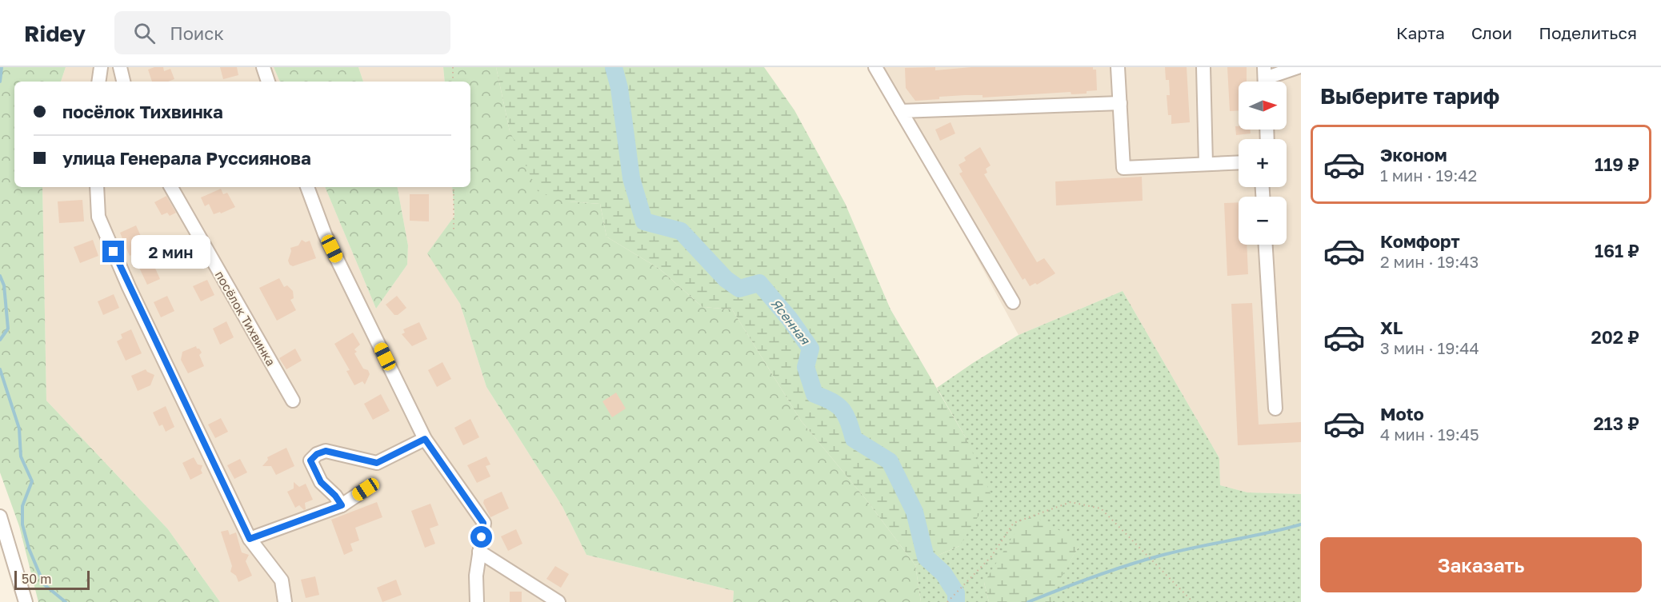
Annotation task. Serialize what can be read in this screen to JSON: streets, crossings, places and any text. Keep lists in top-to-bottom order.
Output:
{
  "streets": {
    "street": ["посёлок Тихвинка"]
  },
  "water": ["Ясенная"],
  "scale_bar": "50 m",
  "north": "right",
  "page": {
    "header": "Ridey",
    "search": "Поиск",
    "nav": ["Карта", "Слои", "Поделиться"],
    "heading": "Выберите тариф",
    "map_buttons": ["+", "−"],
    "banner": ["посёлок Тихвинка", "улица Генерала Руссиянова"],
    "list": [
      {
        "name": "Эконом",
        "note": "1 мин · 19:42",
        "value": "119 ₽"
      },
      {
        "name": "Комфорт",
        "note": "2 мин · 19:43",
        "value": "161 ₽"
      },
      {
        "name": "XL",
        "note": "3 мин · 19:44",
        "value": "202 ₽"
      },
      {
        "name": "Moto",
        "note": "4 мин · 19:45",
        "value": "213 ₽"
      }
    ],
    "bubble": "2 мин",
    "buttons": "Заказать",
    "scale": "50 m"
  }
}
